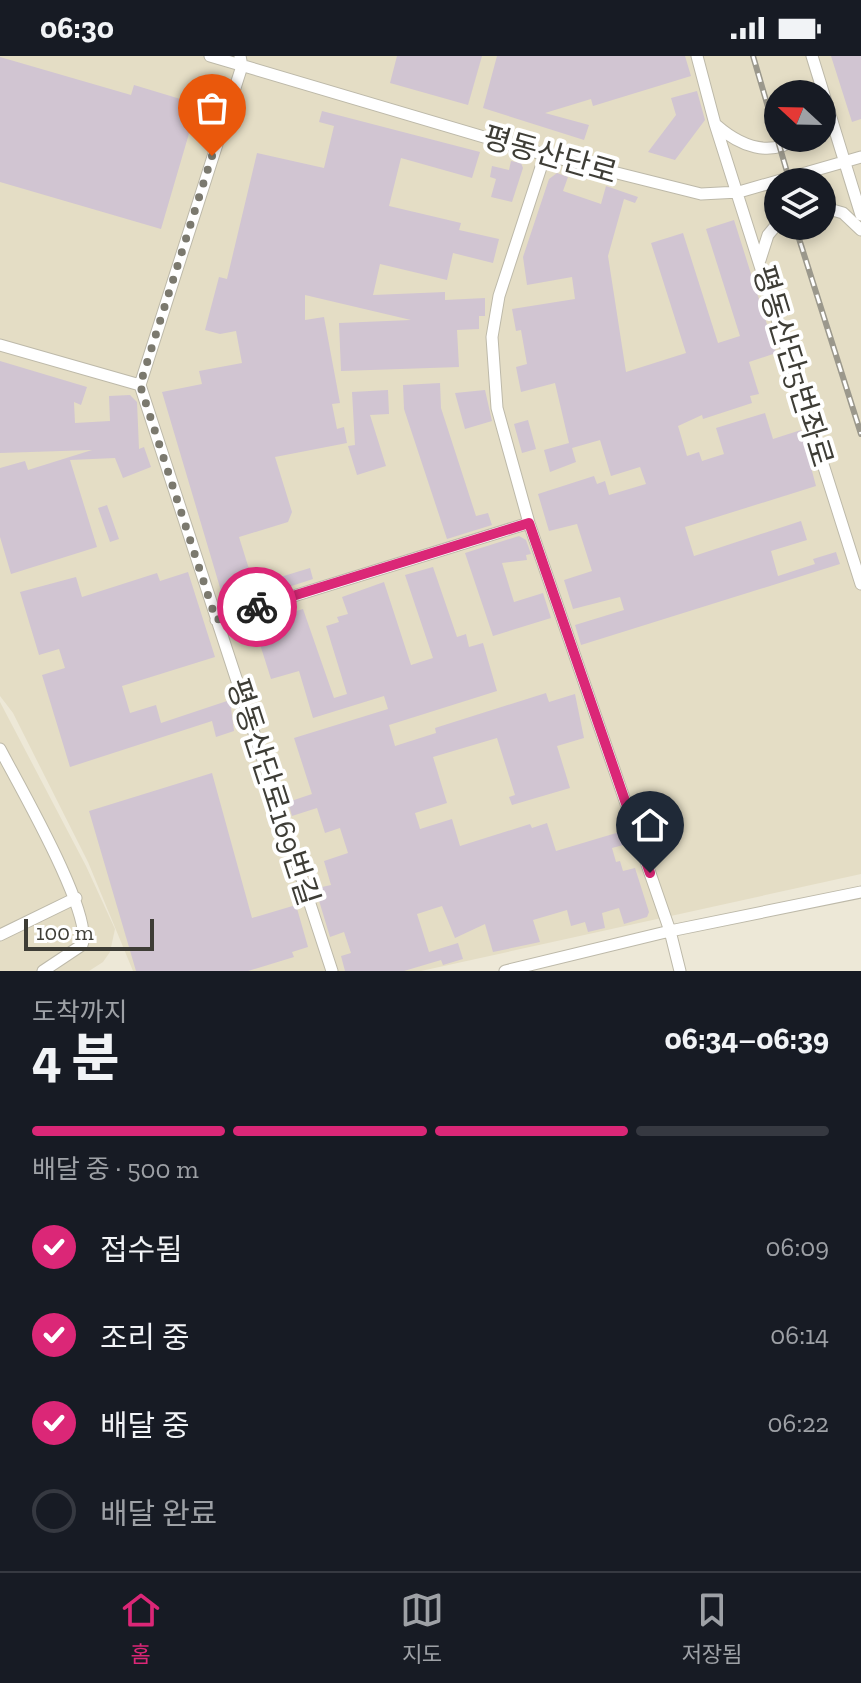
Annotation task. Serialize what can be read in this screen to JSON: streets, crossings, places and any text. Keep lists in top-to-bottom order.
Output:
{
  "streets": {
    "street": ["평동산단로", "평동산단5번좌로", "평동산단로169번길"]
  },
  "crossings": [
    ["평동산단로", "평동산단5번좌로"]
  ],
  "scale_bar": "100 m",
  "north": "left",
  "page": {
    "status": "06:30",
    "scale": "100 m",
    "heading": ["4 분", "도착까지", "06:34–06:39"],
    "bar": "배달 중 · 500 m",
    "list": [
      ["접수됨", "06:09"],
      ["조리 중", "06:14"],
      ["배달 중", "06:22"],
      "배달 완료"
    ],
    "tabs": ["홈", "지도", "저장됨"]
  }
}
